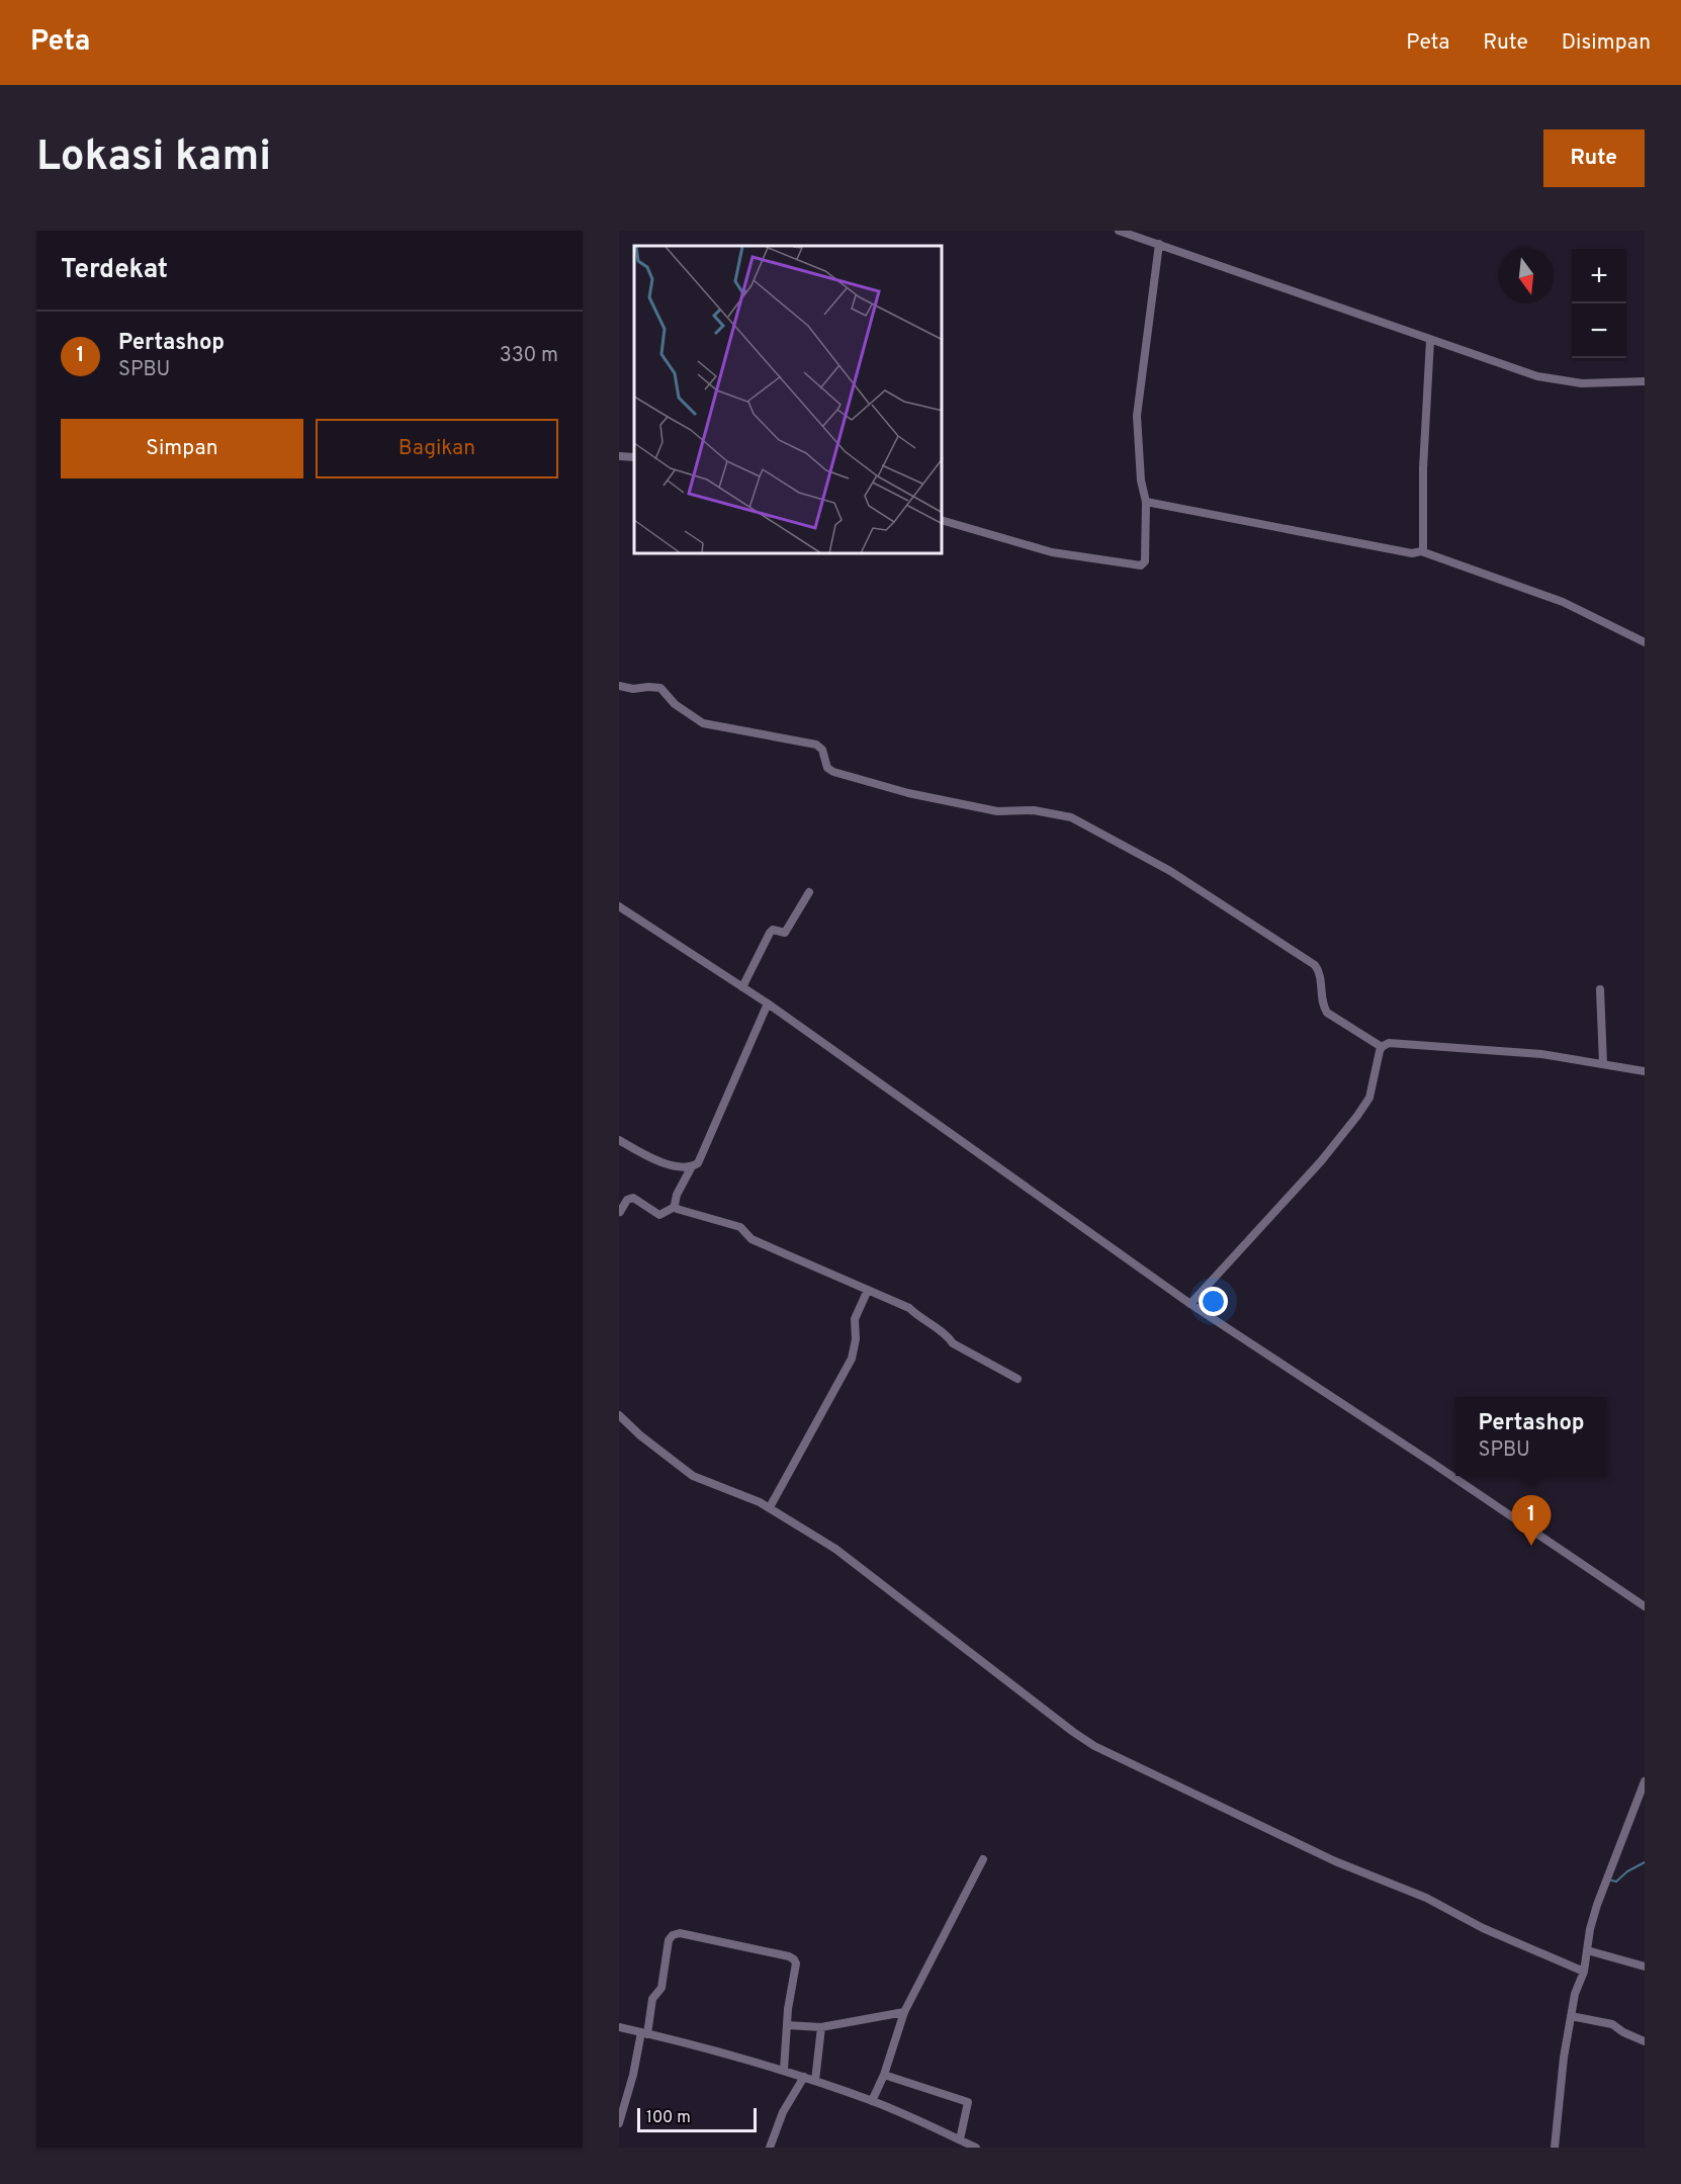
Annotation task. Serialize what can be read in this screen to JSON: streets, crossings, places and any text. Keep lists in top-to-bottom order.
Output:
{
  "scale_bar": "100 m",
  "north": "bottom",
  "page": {
    "header": "Peta",
    "nav": ["Peta", "Rute", "Disimpan"],
    "buttons": [
      "Rute",
      ["Simpan", "Bagikan"]
    ],
    "title": "Lokasi kami",
    "heading": "Terdekat",
    "map_buttons": ["+", "−"],
    "list": [
      {
        "mark": "1",
        "name": "Pertashop",
        "note": "SPBU",
        "value": "330 m"
      }
    ],
    "popup": ["Pertashop", "SPBU"],
    "pins": "1",
    "scale": "100 m"
  }
}
